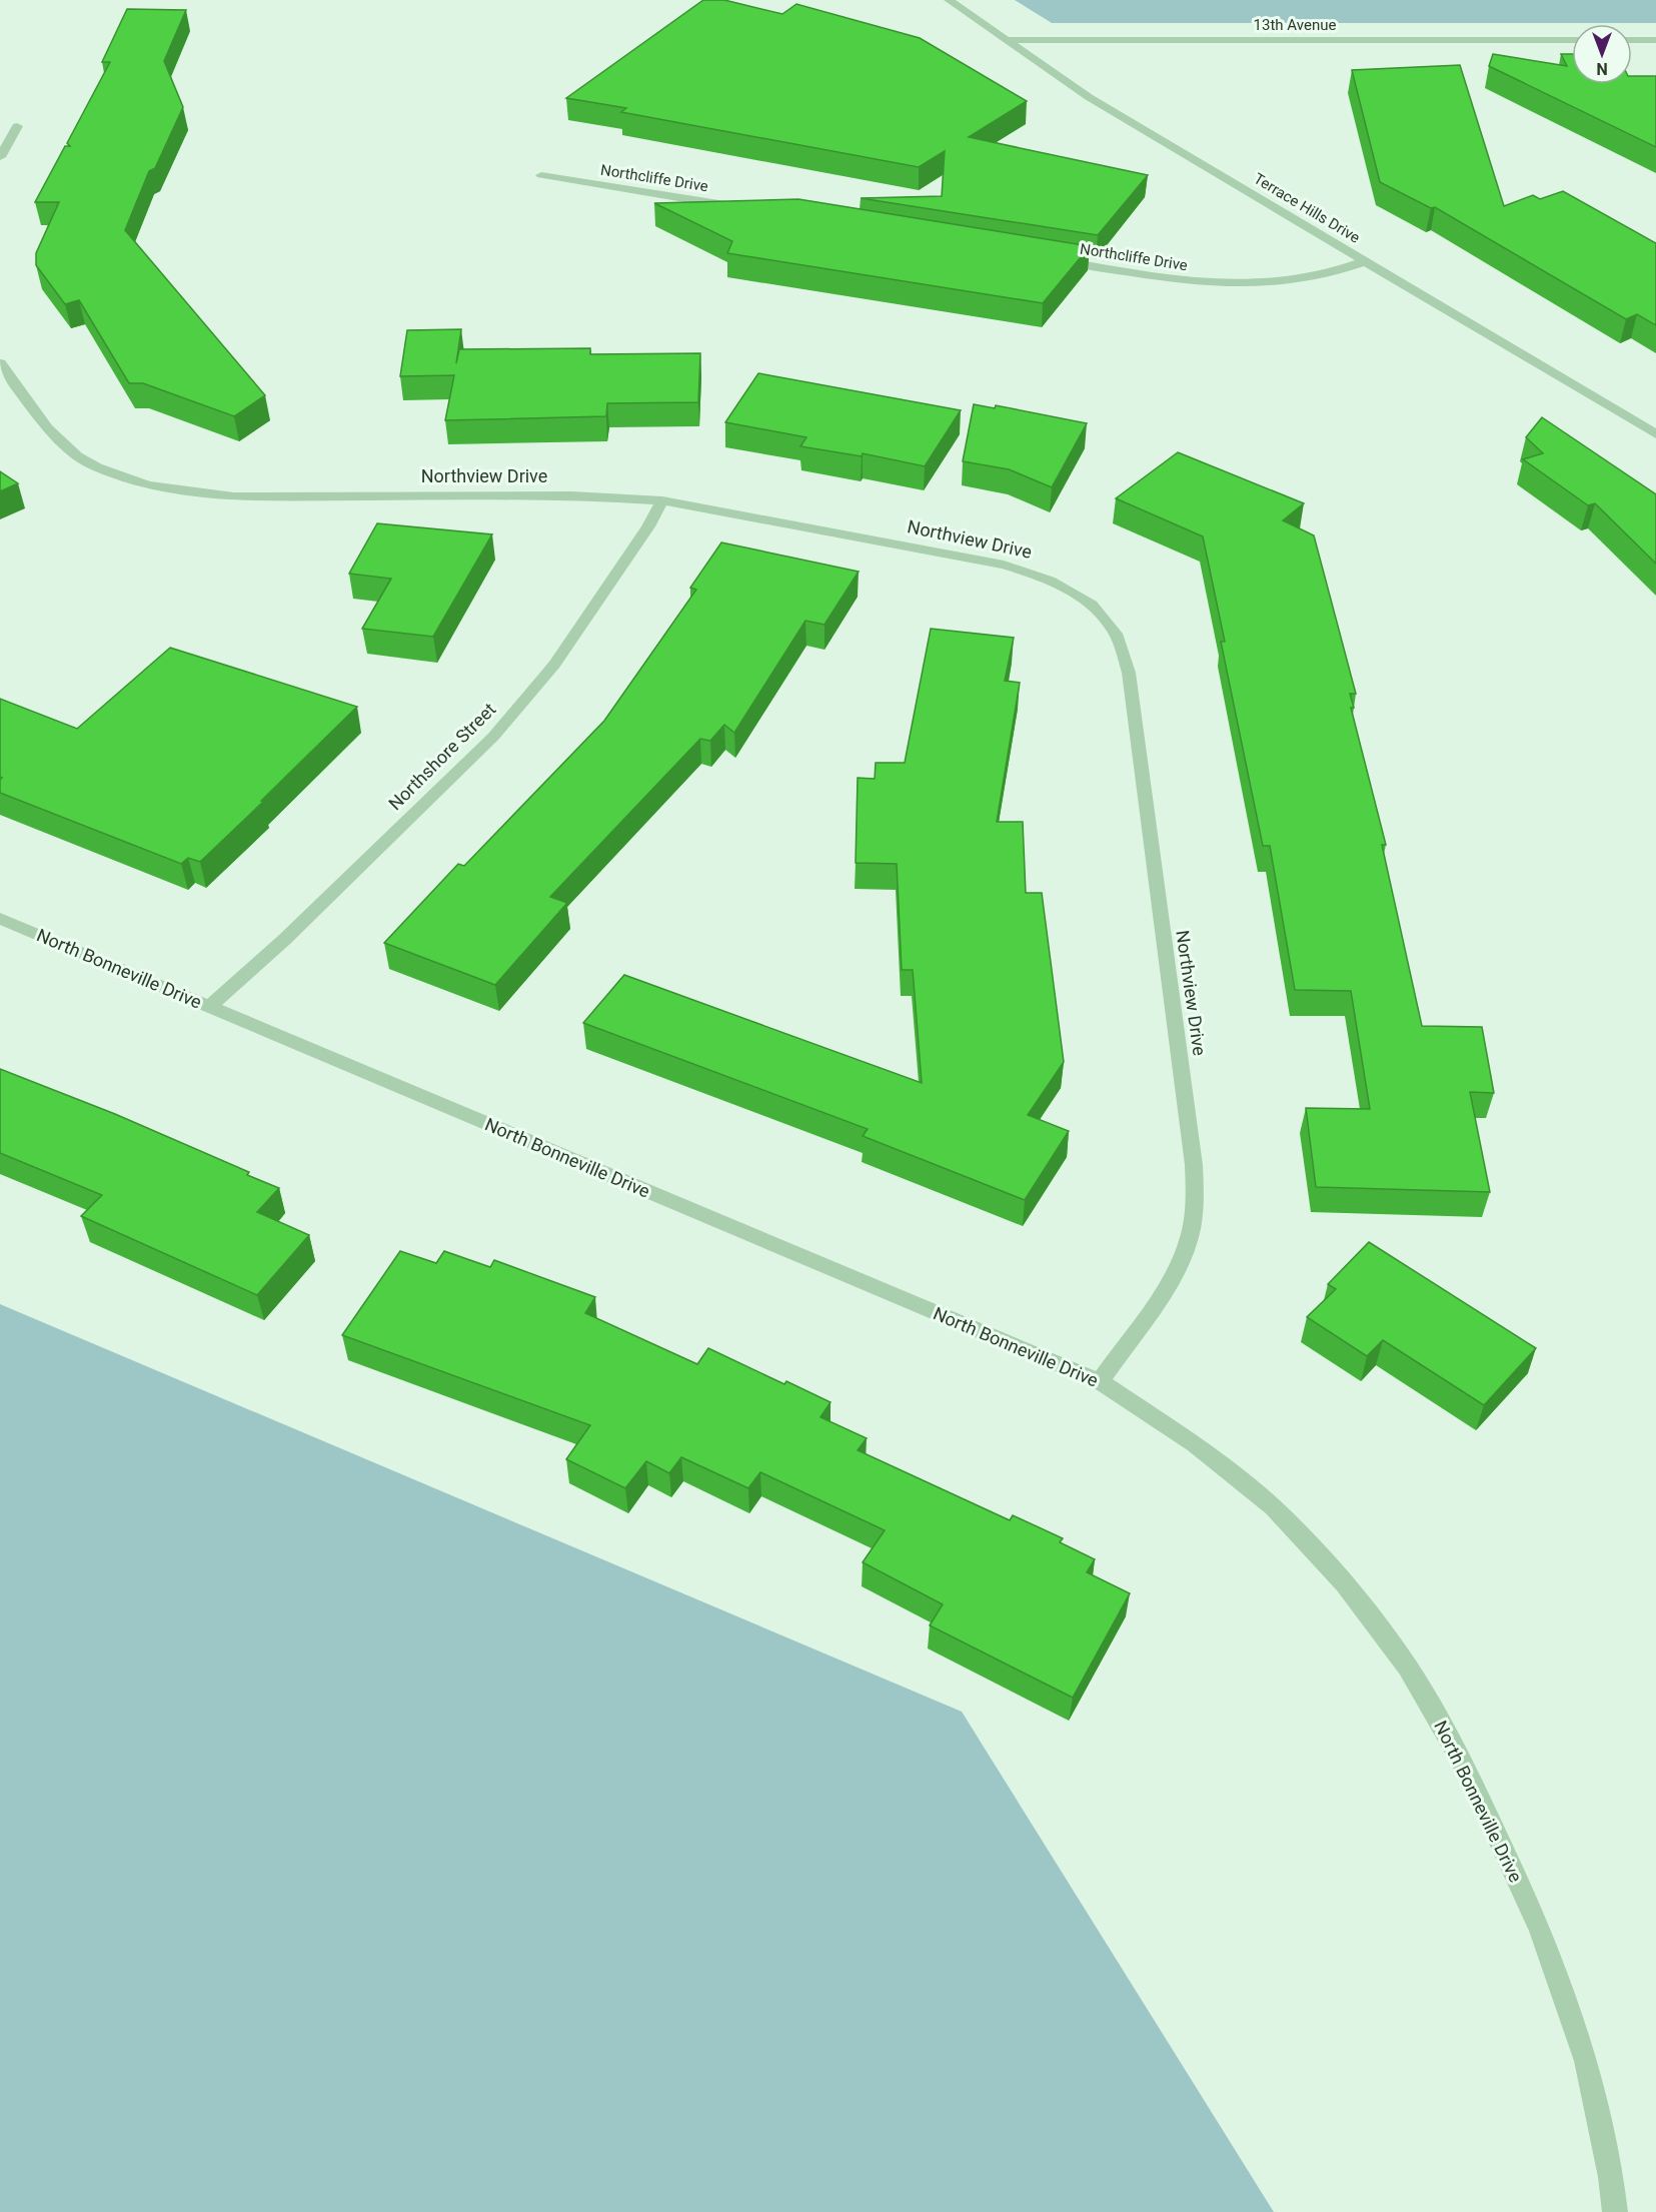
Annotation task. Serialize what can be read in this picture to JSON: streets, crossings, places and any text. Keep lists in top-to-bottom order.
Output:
{
  "streets": {
    "street": [
      "13th Avenue",
      "Northcliffe Drive",
      "Terrace Hills Drive",
      "Northview Drive",
      "Northshore Street",
      "North Bonneville Drive"
    ]
  },
  "crossings": [
    ["13th Avenue", "Terrace Hills Drive"],
    ["Northcliffe Drive", "Terrace Hills Drive"],
    ["Northview Drive", "Northshore Street"],
    ["Northview Drive", "North Bonneville Drive"],
    ["Northshore Street", "North Bonneville Drive"]
  ],
  "north": "bottom"
}
